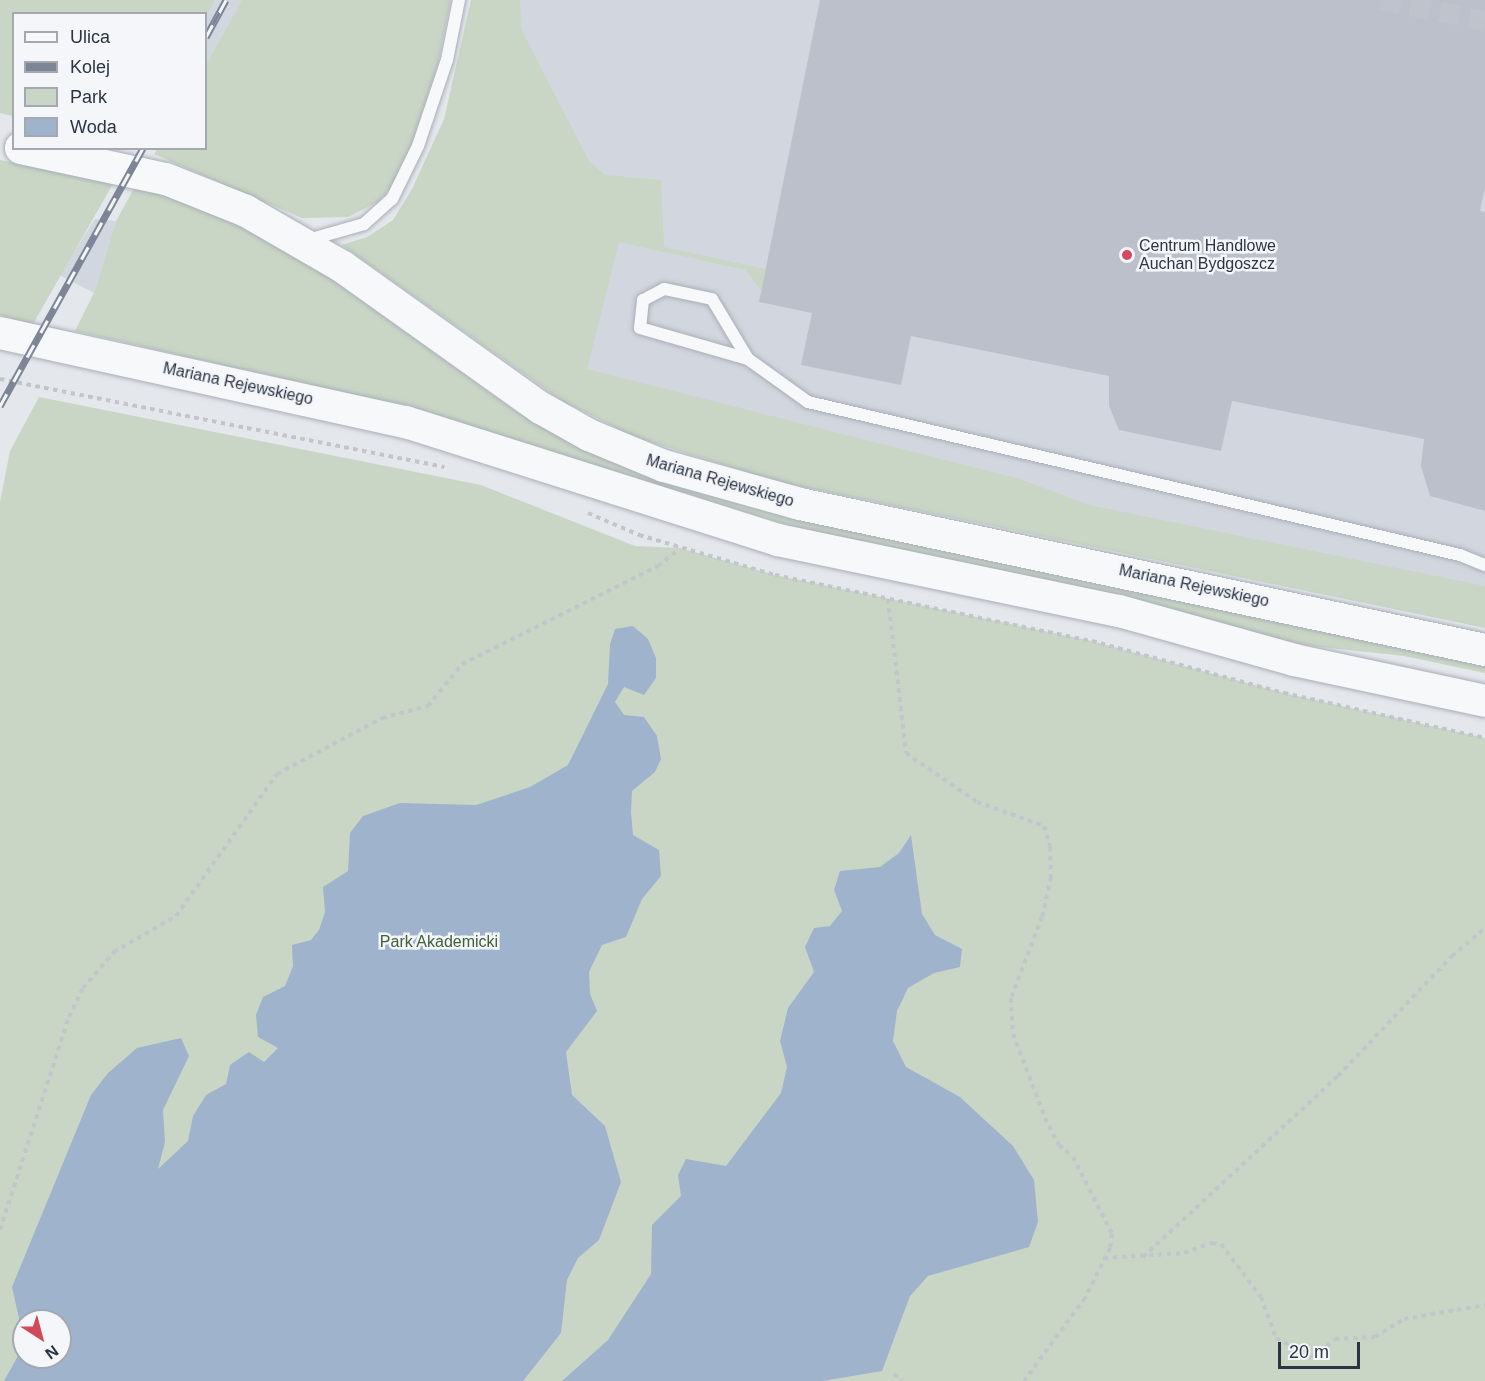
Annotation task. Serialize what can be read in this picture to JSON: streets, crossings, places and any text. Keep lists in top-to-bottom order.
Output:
{
  "streets": {
    "street": ["Mariana Rejewskiego"]
  },
  "parks": ["Park Akademicki"],
  "places": ["Centrum Handlowe Auchan Bydgoszcz"],
  "legend": [
    "Ulica",
    "Kolej",
    "Park",
    "Woda"
  ],
  "scale_bar": "20 m",
  "north": "bottom right"
}
